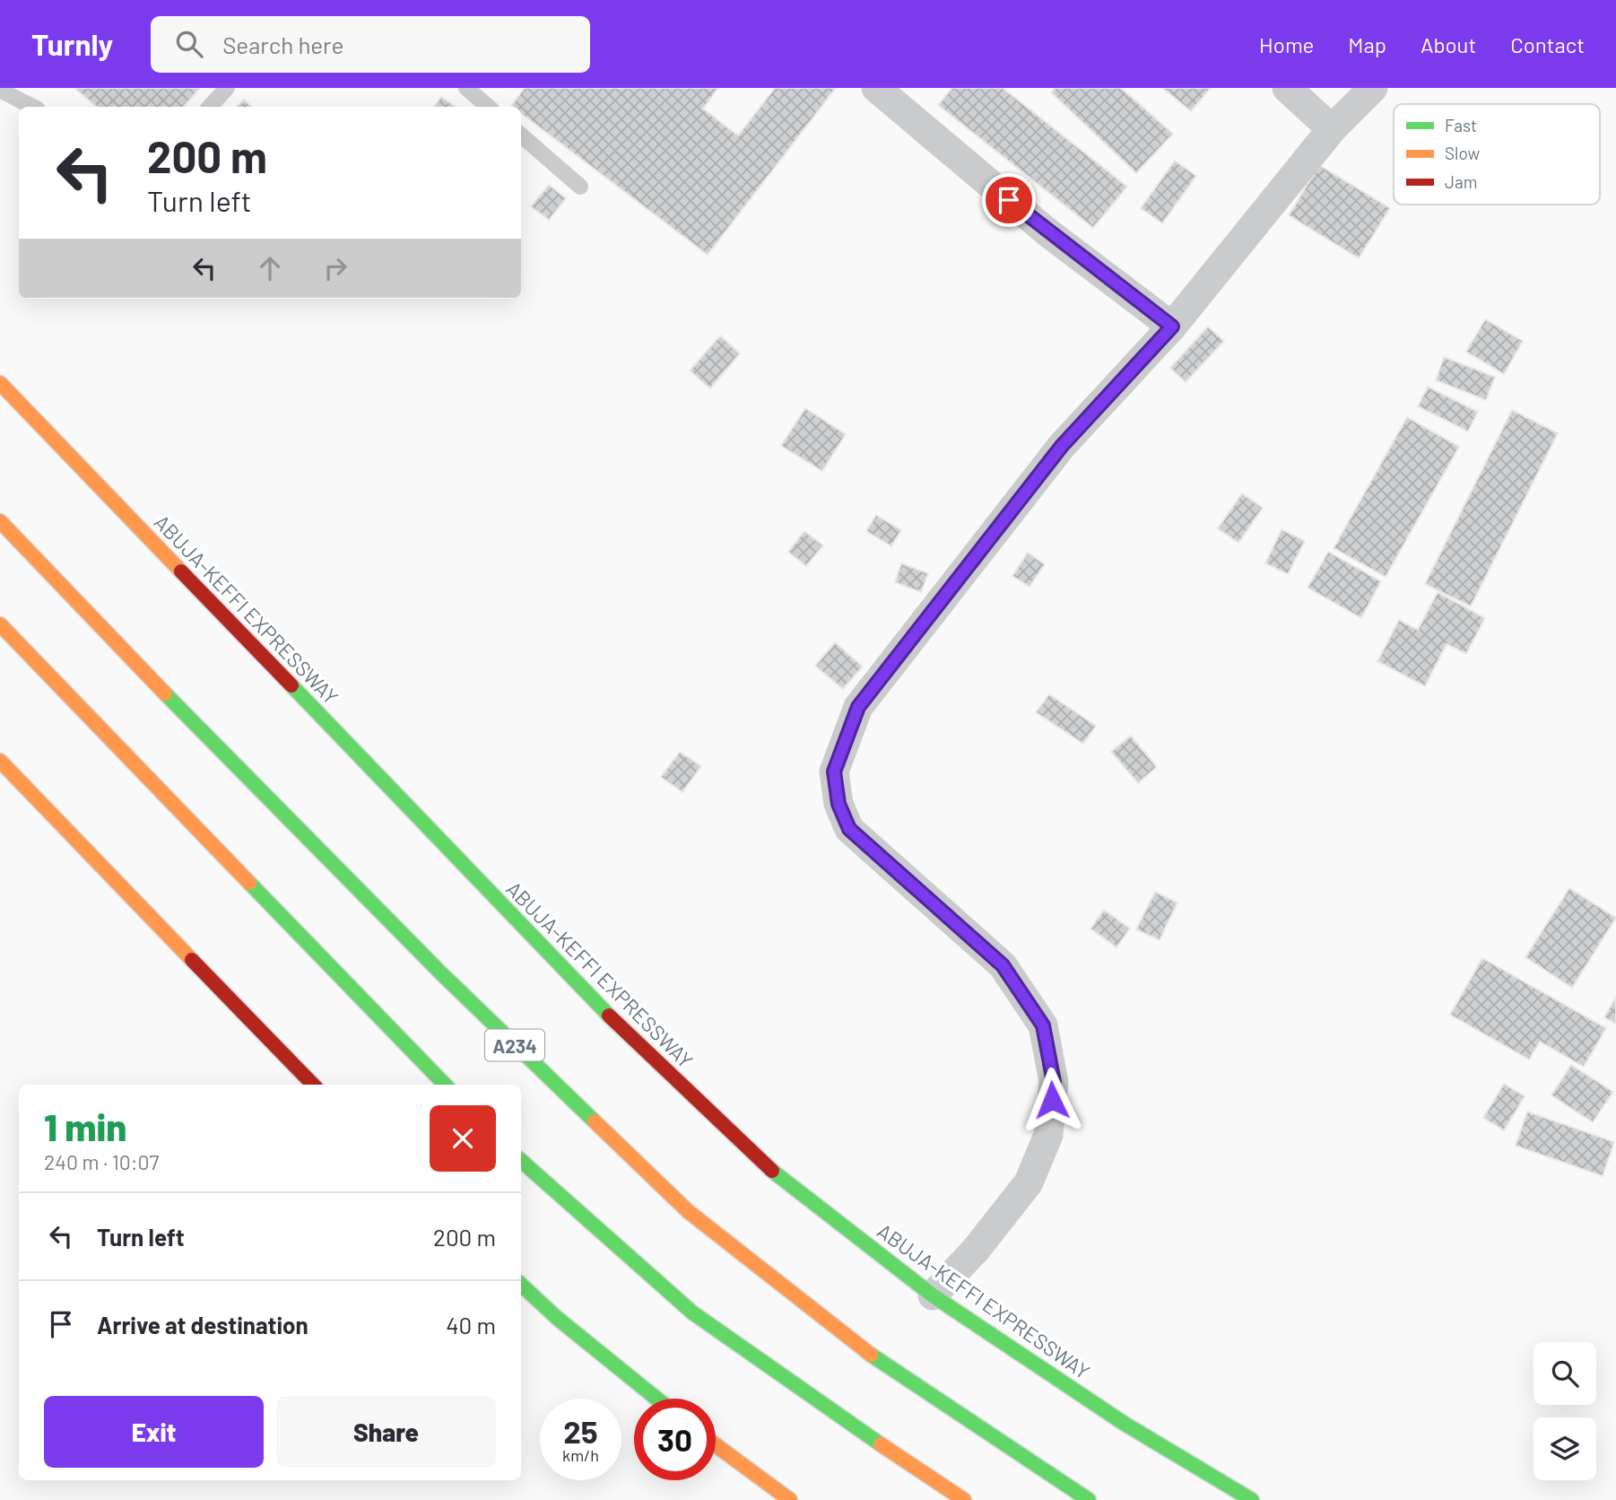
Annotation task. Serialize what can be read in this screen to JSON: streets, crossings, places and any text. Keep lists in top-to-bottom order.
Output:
{
  "streets": {
    "highway": ["ABUJA-KEFFI EXPRESSWAY", "A234"]
  },
  "legend": ["Fast", "Slow", "Jam"],
  "page": {
    "header": "Turnly",
    "search": "Search here",
    "nav": [
      "Home",
      "Map",
      "About",
      "Contact"
    ],
    "turn": ["200 m", "Turn left"],
    "heading": ["1 min", "240 m · 10:07"],
    "list": [
      {
        "name": "Turn left",
        "value": "200 m"
      },
      {
        "name": "Arrive at destination",
        "value": "40 m"
      }
    ],
    "buttons": ["Exit", "Share"],
    "speed": "25 km/h",
    "limit": "30"
  }
}
